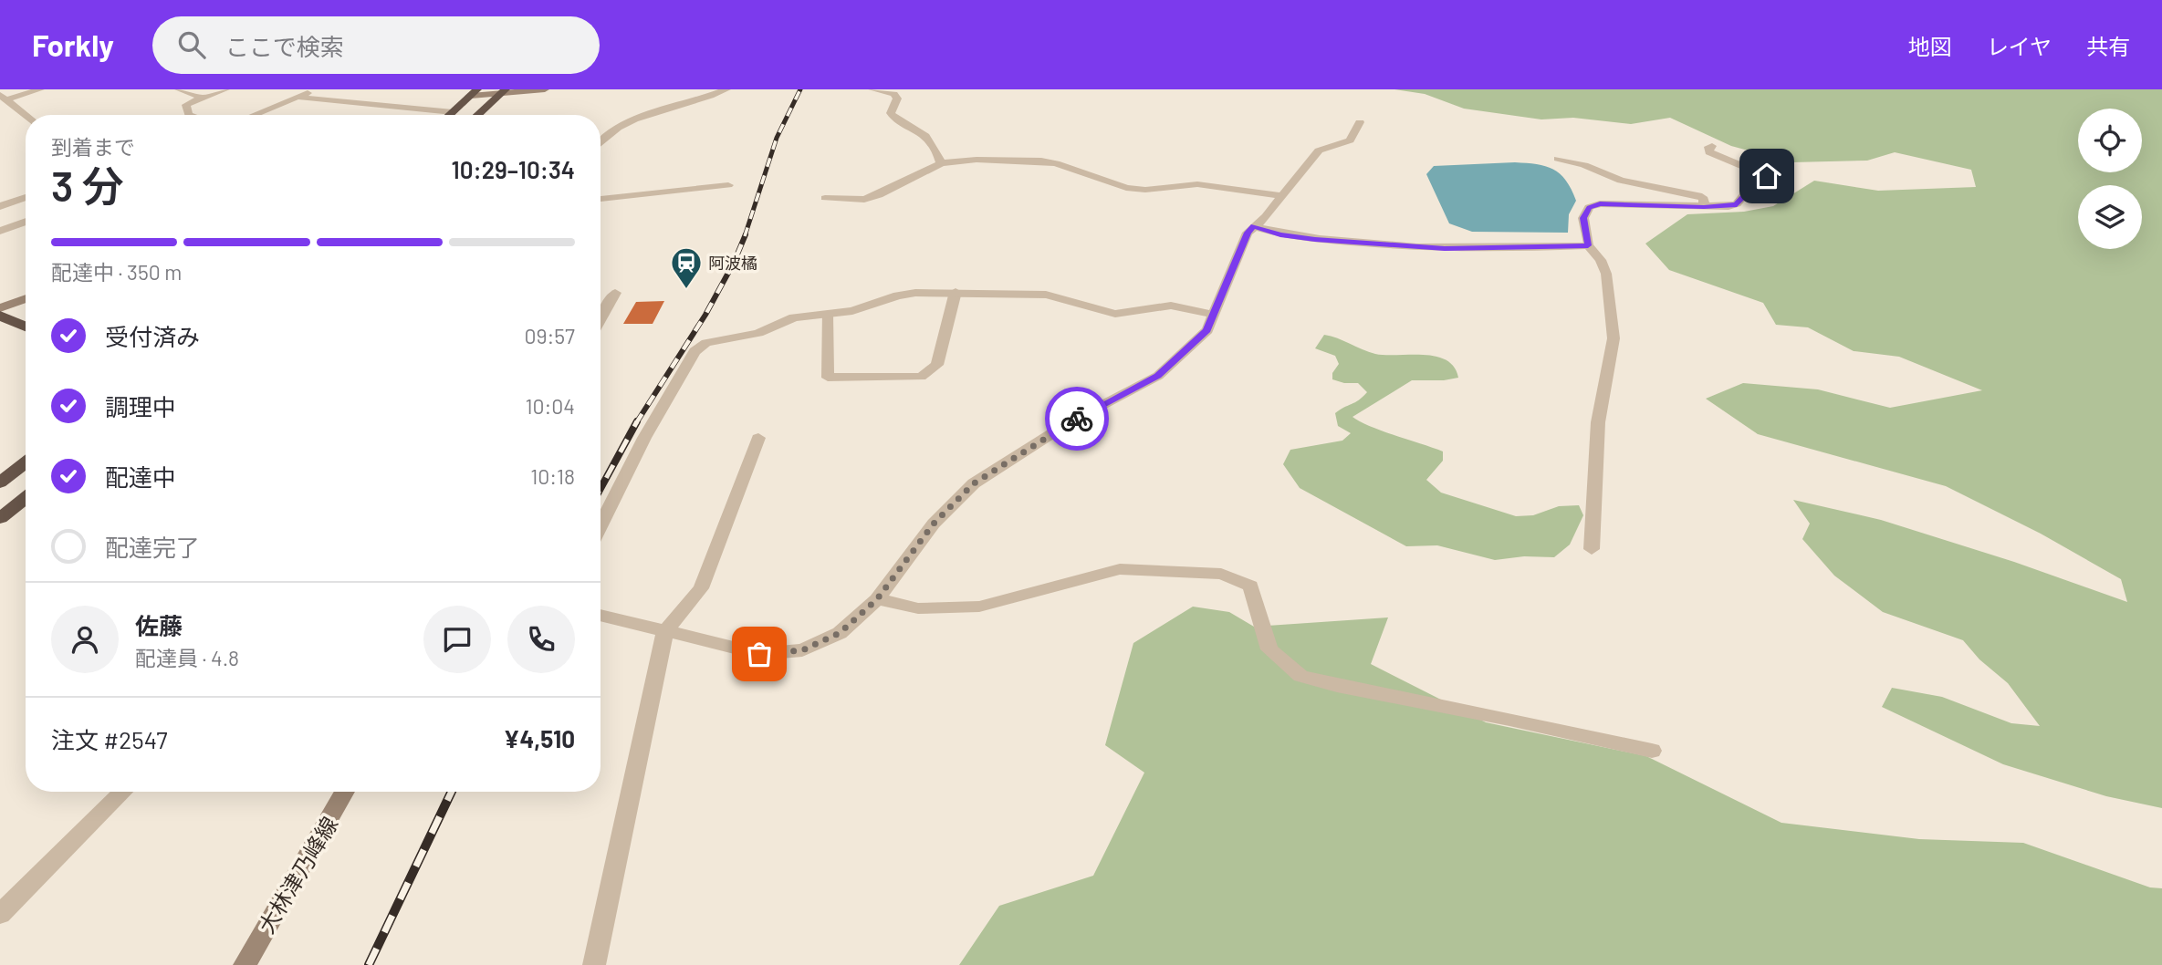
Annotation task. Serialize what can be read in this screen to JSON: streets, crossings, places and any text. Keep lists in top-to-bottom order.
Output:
{
  "streets": {
    "main road": ["大林津乃峰線"]
  },
  "places": {
    "station": ["阿波橘"]
  },
  "page": {
    "header": "Forkly",
    "search": "ここで検索",
    "nav": ["地図", "レイヤ", "共有"],
    "heading": ["3 分", "到着まで", "10:29–10:34"],
    "panel": [
      "佐藤",
      "配達員 · 4.8",
      "注文 #2547",
      "¥4,510"
    ],
    "bar": "配達中 · 350 m",
    "list": [
      ["受付済み", "09:57"],
      ["調理中", "10:04"],
      ["配達中", "10:18"],
      "配達完了"
    ]
  }
}
